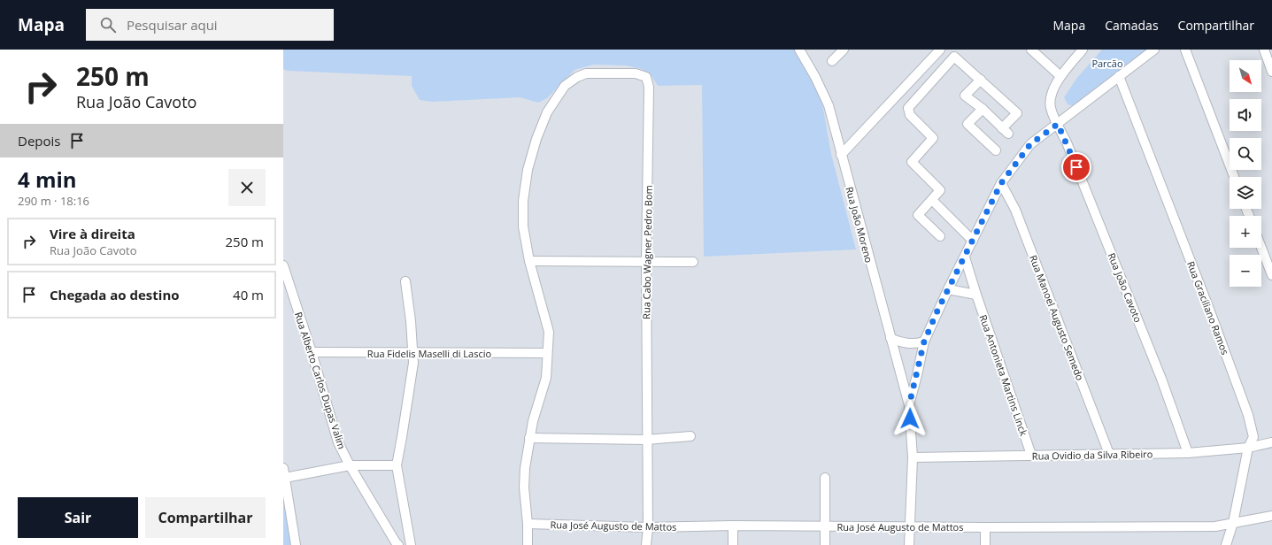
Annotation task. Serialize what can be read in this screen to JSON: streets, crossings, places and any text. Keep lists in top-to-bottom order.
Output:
{
  "streets": {
    "street": [
      "Rua João Moreno",
      "Rua Cabo Wagner Pedro Bom",
      "Rua João Cavoto",
      "Rua Graciliano Ramos",
      "Rua Manoel Augusto Semedo",
      "Rua Fidelis Maselli di Lascio",
      "Rua Antonieta Martins Linck",
      "Rua Alberto Carlos Dupas Valim",
      "Rua Ovidio da Silva Ribeiro",
      "Rua José Augusto de Mattos"
    ]
  },
  "crossings": [
    ["Rua Cabo Wagner Pedro Bom", "Rua José Augusto de Mattos"],
    ["Rua João Cavoto", "Rua Ovidio da Silva Ribeiro"],
    ["Rua Graciliano Ramos", "Rua Ovidio da Silva Ribeiro"],
    ["Rua Graciliano Ramos", "Rua José Augusto de Mattos"],
    ["Rua Manoel Augusto Semedo", "Rua Ovidio da Silva Ribeiro"],
    ["Rua Fidelis Maselli di Lascio", "Rua Alberto Carlos Dupas Valim"],
    ["Rua Antonieta Martins Linck", "Rua Ovidio da Silva Ribeiro"]
  ],
  "parks": ["Parcão"],
  "north": "bottom right",
  "page": {
    "header": "Mapa",
    "search": "Pesquisar aqui",
    "nav": ["Mapa", "Camadas", "Compartilhar"],
    "turn": ["250 m", "Rua João Cavoto"],
    "map_buttons": ["+", "−"],
    "then": "Depois",
    "heading": ["4 min", "290 m · 18:16"],
    "list": [
      {
        "name": "Vire à direita",
        "note": "Rua João Cavoto",
        "value": "250 m"
      },
      {
        "name": "Chegada ao destino",
        "value": "40 m"
      }
    ],
    "buttons": ["Sair", "Compartilhar"]
  }
}
